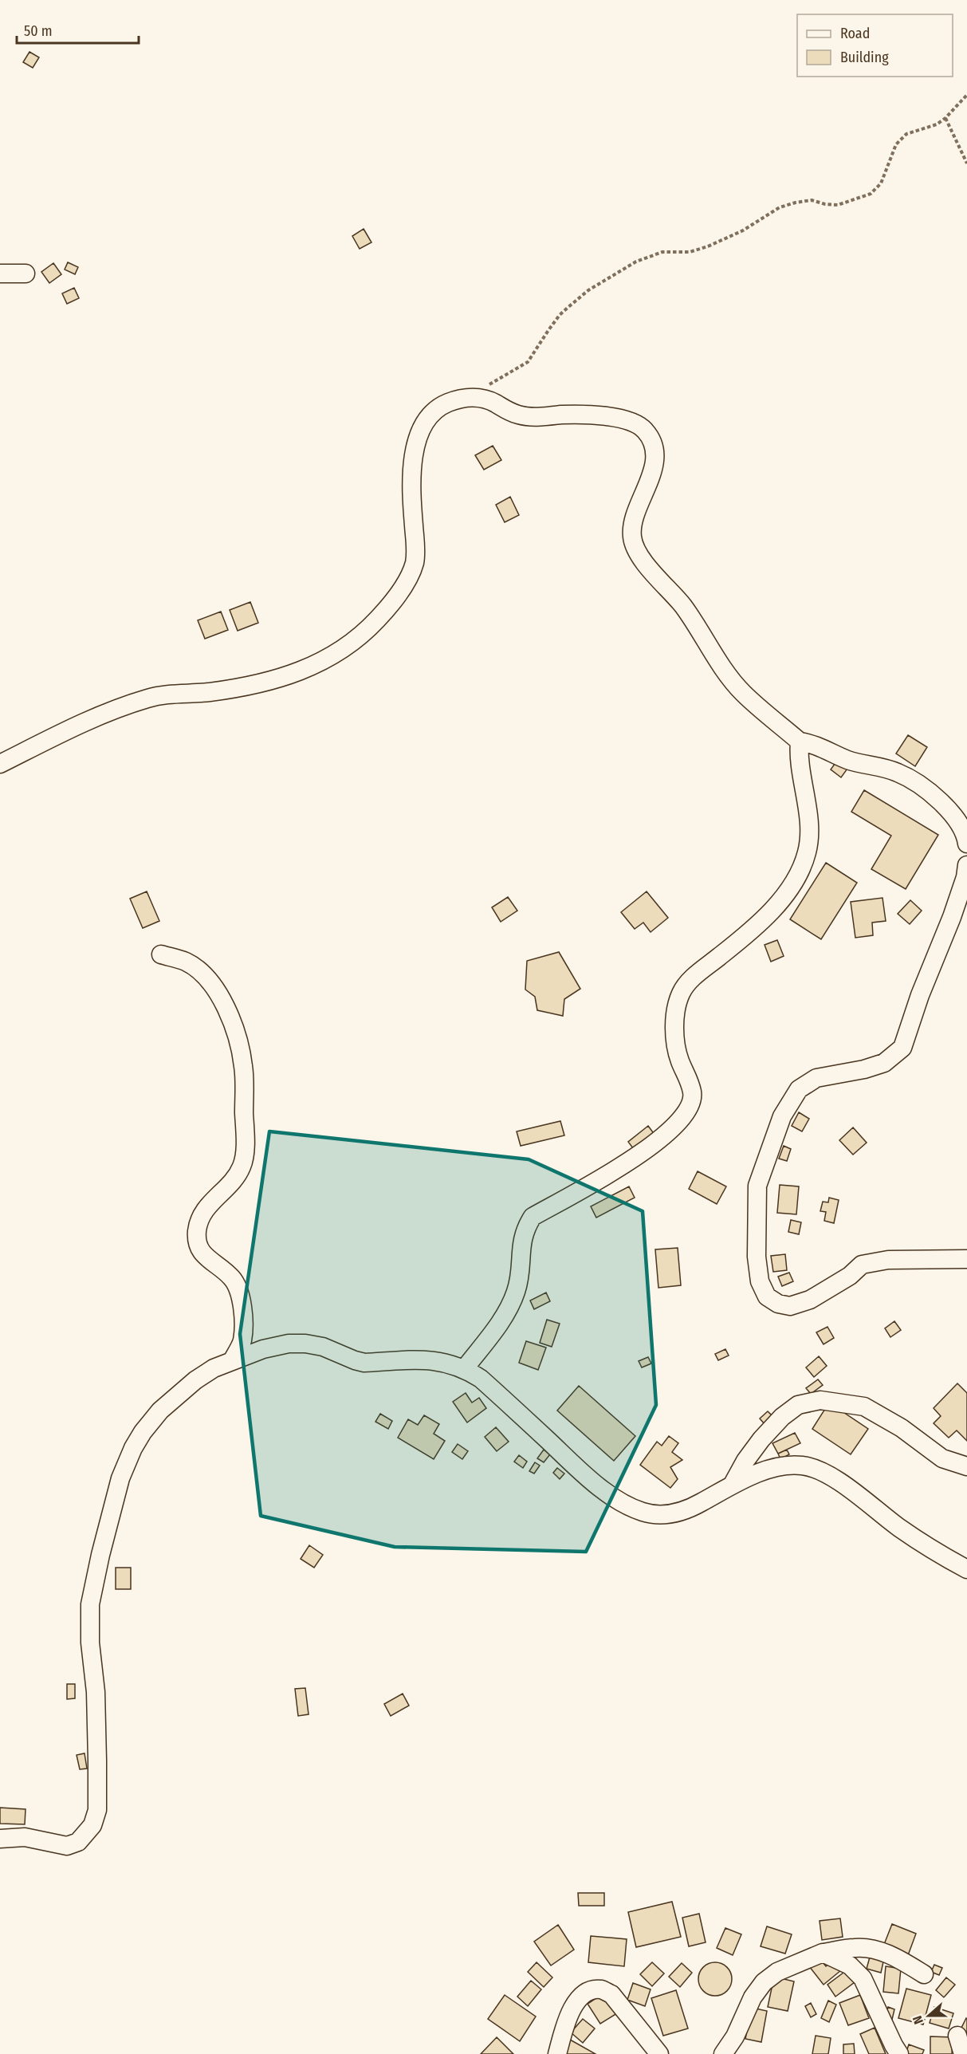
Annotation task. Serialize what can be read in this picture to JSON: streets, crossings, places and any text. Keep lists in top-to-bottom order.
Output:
{
  "legend": ["Road", "Building"],
  "scale_bar": "50 m",
  "north": "left"
}
